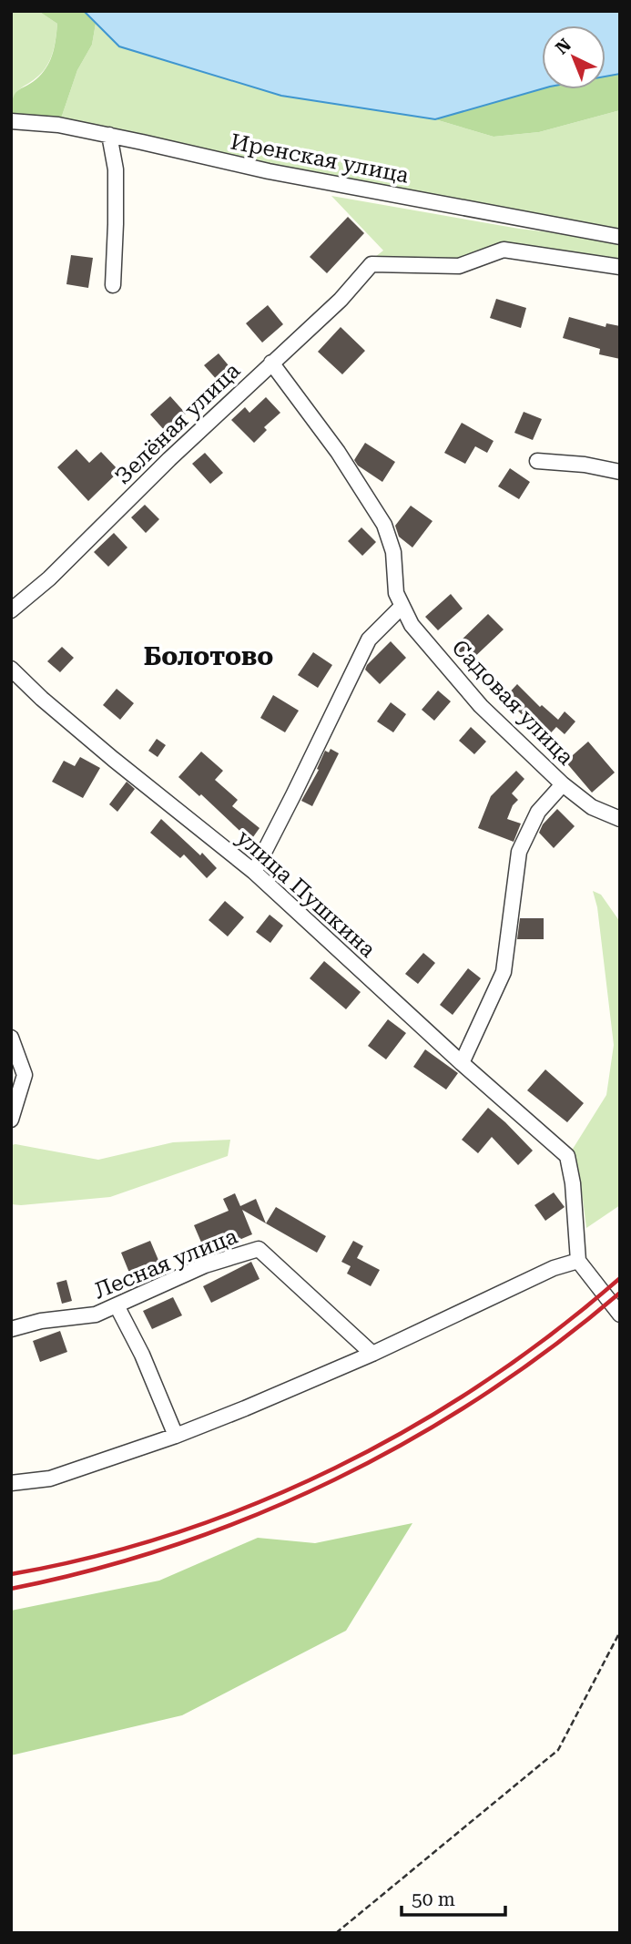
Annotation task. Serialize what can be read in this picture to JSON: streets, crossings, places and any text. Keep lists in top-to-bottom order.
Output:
{
  "streets": {
    "street": [
      "Иренская улица",
      "Зелёная улица",
      "Садовая улица",
      "улица Пушкина",
      "Лесная улица"
    ]
  },
  "crossings": [
    ["Зелёная улица", "Садовая улица"]
  ],
  "districts": ["Болотово"],
  "scale_bar": "50 m",
  "north": "top left"
}
